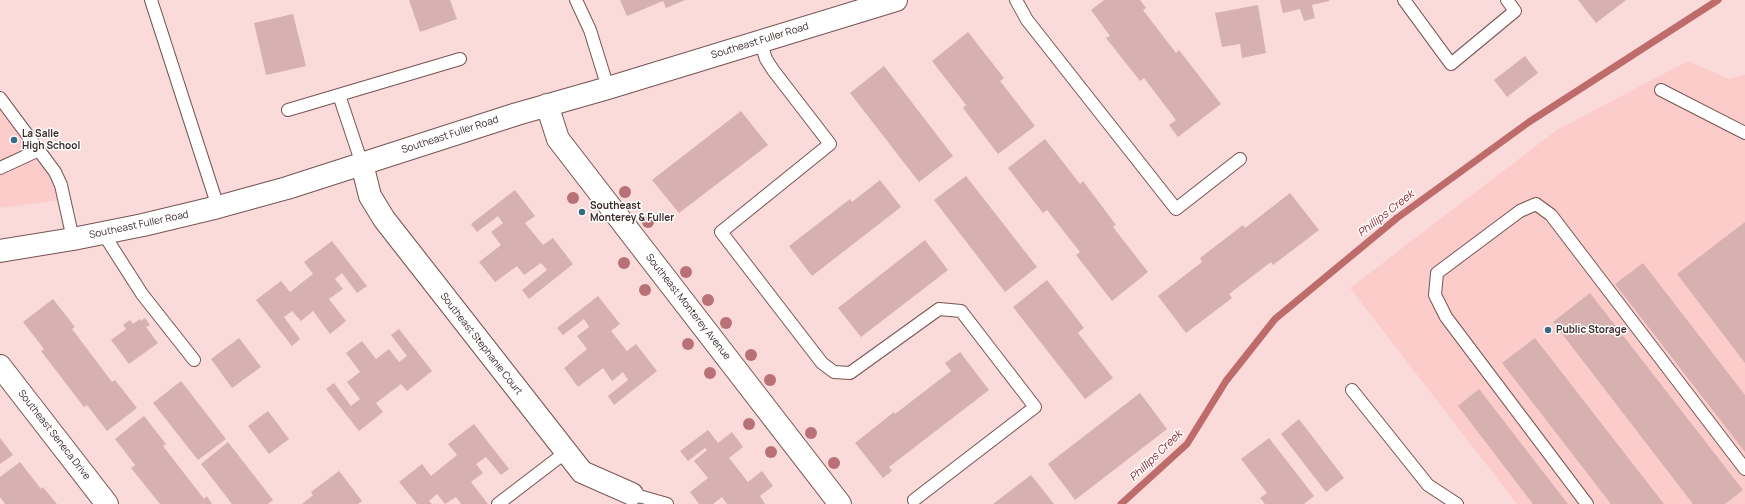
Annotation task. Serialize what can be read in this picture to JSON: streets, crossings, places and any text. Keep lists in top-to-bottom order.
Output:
{
  "streets": {
    "street": [
      "Southeast Fuller Road",
      "Southeast Monterey Avenue",
      "Southeast Stephanie Court",
      "Southeast Seneca Drive"
    ]
  },
  "crossings": [
    ["Southeast Fuller Road", "Southeast Monterey Avenue"],
    ["Southeast Fuller Road", "Southeast Stephanie Court"]
  ],
  "water": ["Phillips Creek"],
  "places": ["La Salle High School", "Southeast Monterey & Fuller", "Public Storage"]
}
